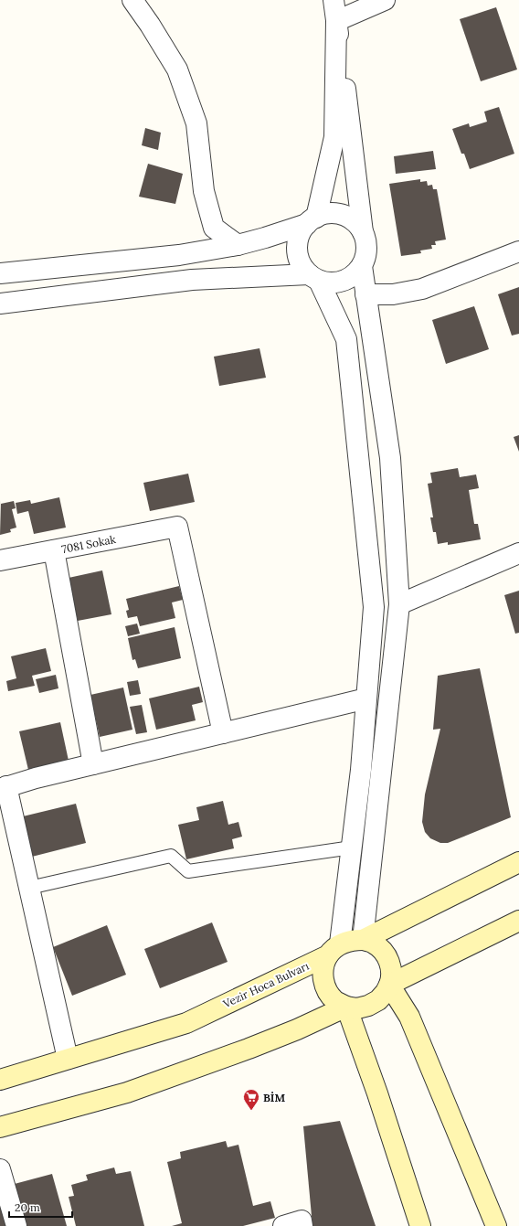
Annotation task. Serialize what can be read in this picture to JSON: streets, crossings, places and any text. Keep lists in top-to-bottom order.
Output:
{
  "streets": {
    "main road": ["Vezir Hoca Bulvarı"],
    "street": ["7081 Sokak"]
  },
  "places": {
    "supermarket": ["BİM"]
  },
  "scale_bar": "20 m"
}
